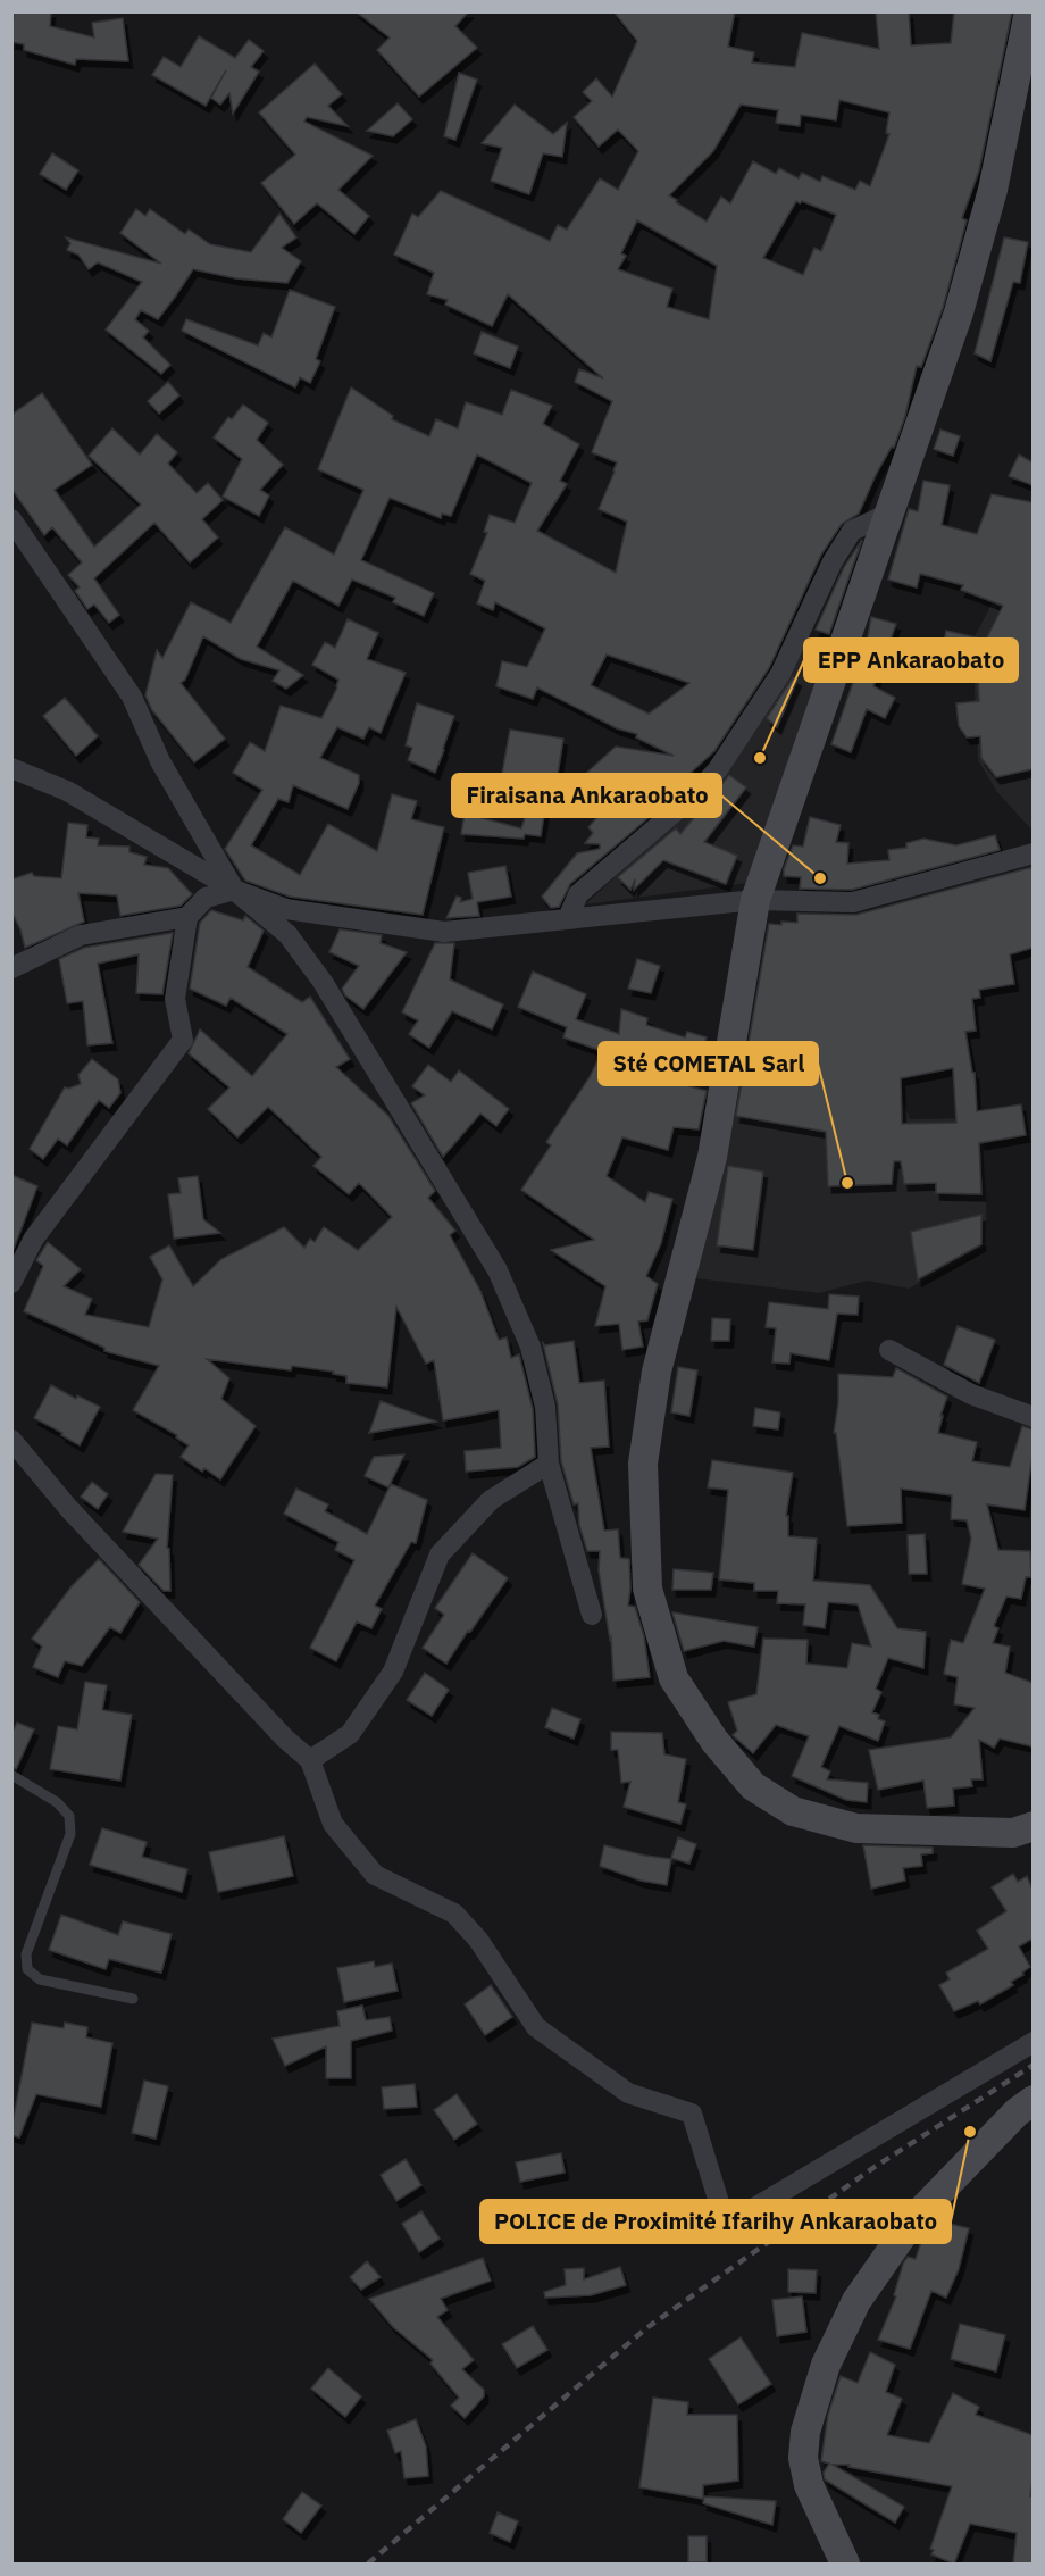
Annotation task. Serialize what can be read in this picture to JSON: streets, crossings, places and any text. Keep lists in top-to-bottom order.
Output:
{
  "places": [
    "EPP Ankaraobato",
    "Firaisana Ankaraobato",
    "Sté COMETAL Sarl",
    "POLICE de Proximité Ifarihy Ankaraobato"
  ]
}
